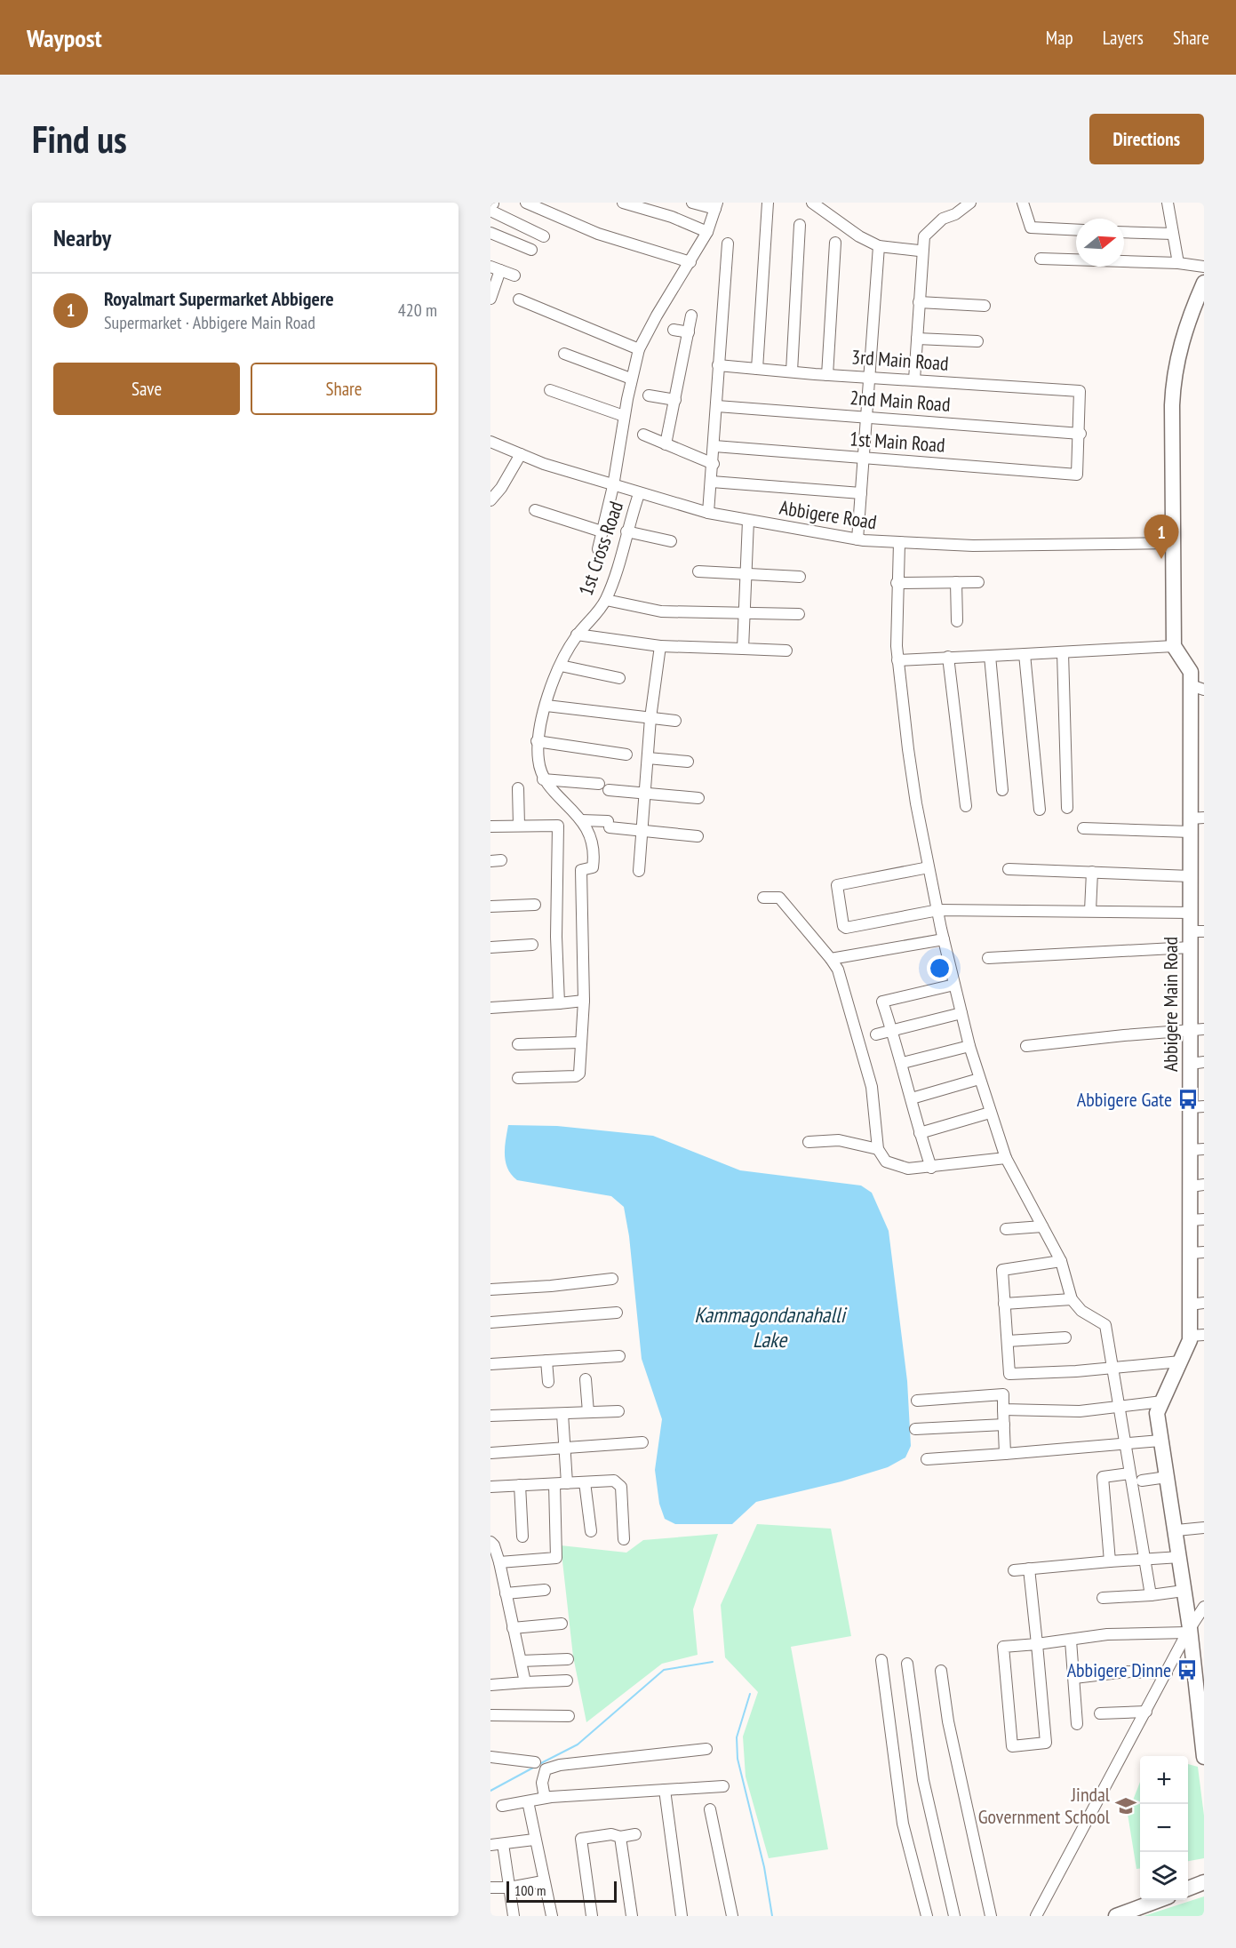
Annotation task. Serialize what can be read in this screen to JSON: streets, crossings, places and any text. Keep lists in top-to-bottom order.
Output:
{
  "streets": {
    "main road": ["Abbigere Main Road"],
    "street": [
      "3rd Main Road",
      "2nd Main Road",
      "1st Main Road",
      "Abbigere Road",
      "1st Cross Road"
    ]
  },
  "crossings": [
    ["3rd Main Road", "2nd Main Road"],
    ["3rd Main Road", "1st Main Road"],
    ["2nd Main Road", "1st Main Road"],
    ["Abbigere Road", "1st Cross Road"]
  ],
  "water": ["Kammagondanahalli Lake"],
  "places": {
    "bus stop": ["Abbigere Gate", "Abbigere Dinne"],
    "school or university": ["Jindal Government School"]
  },
  "scale_bar": "100 m",
  "north": "right",
  "page": {
    "header": "Waypost",
    "nav": ["Map", "Layers", "Share"],
    "buttons": [
      "Directions",
      ["Save", "Share"]
    ],
    "title": "Find us",
    "heading": "Nearby",
    "list": [
      {
        "mark": "1",
        "name": "Royalmart Supermarket Abbigere",
        "note": "Supermarket · Abbigere Main Road",
        "value": "420 m"
      }
    ],
    "pins": "1",
    "map_buttons": ["+", "−"],
    "scale": "100 m"
  }
}
